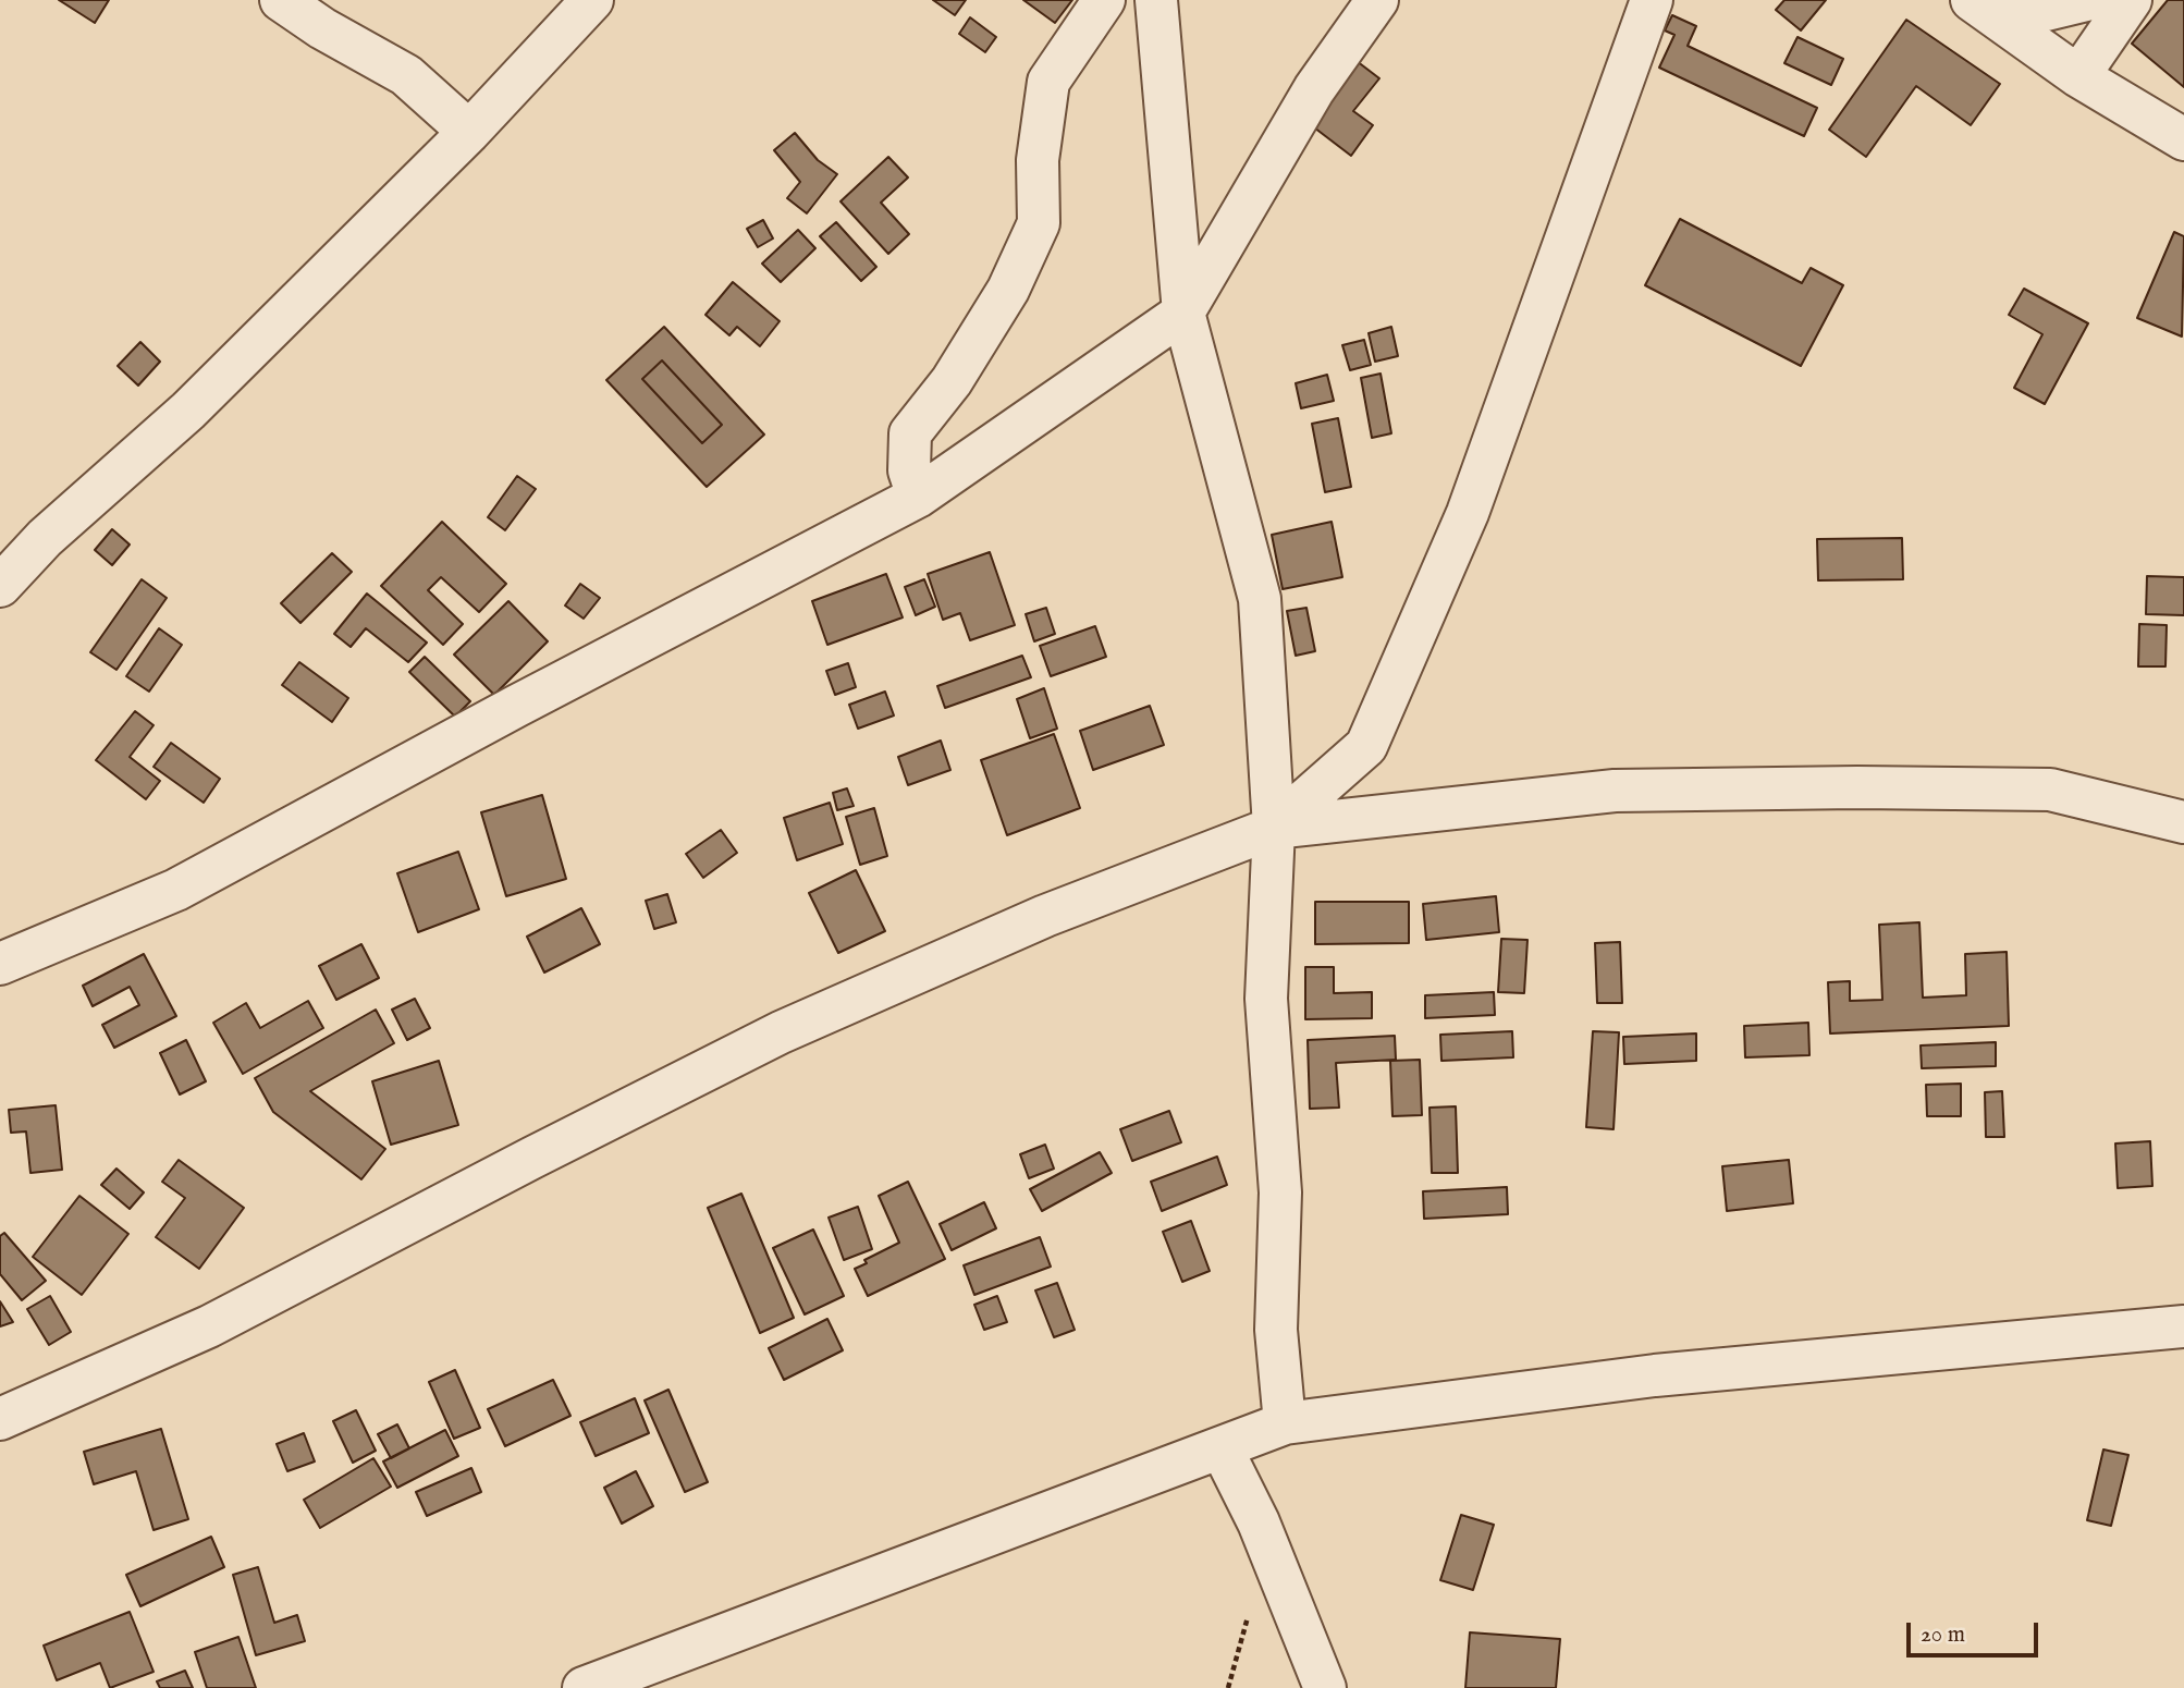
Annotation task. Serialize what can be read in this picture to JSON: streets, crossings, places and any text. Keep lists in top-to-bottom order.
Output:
{
  "scale_bar": "20 m"
}
